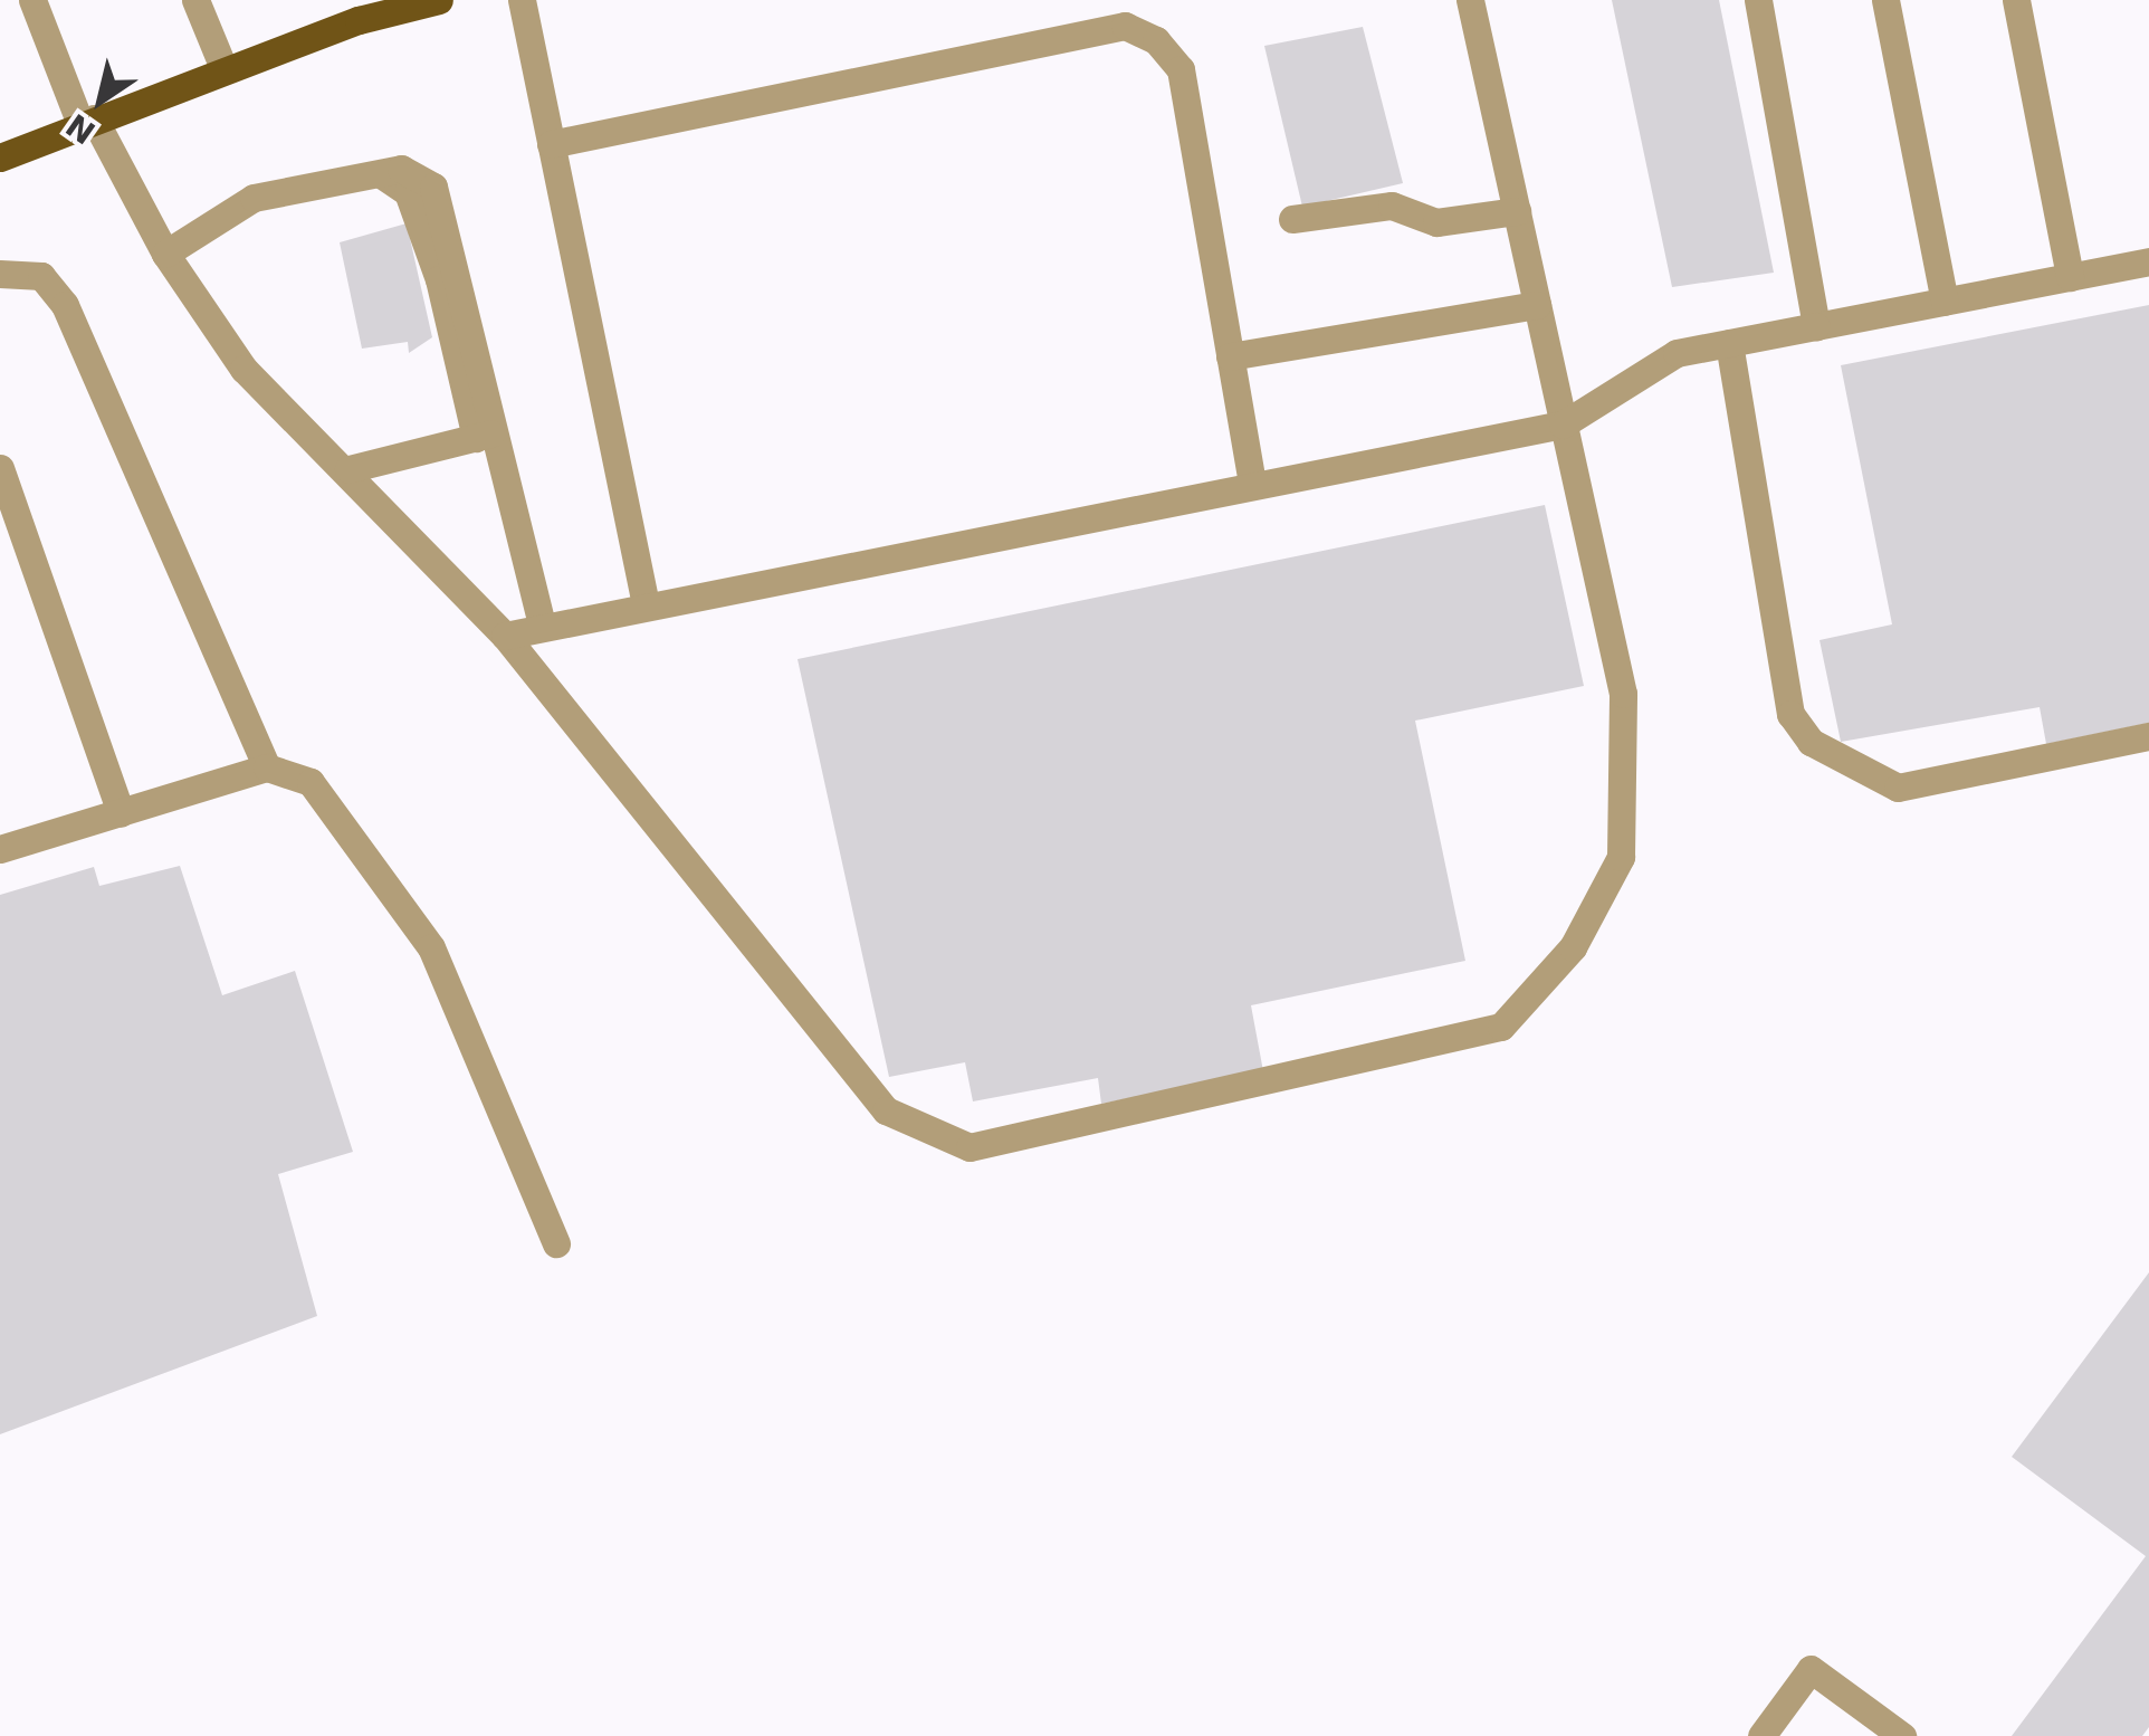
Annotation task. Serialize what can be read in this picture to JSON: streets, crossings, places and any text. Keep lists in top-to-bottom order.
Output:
{
  "north": "bottom left"
}
